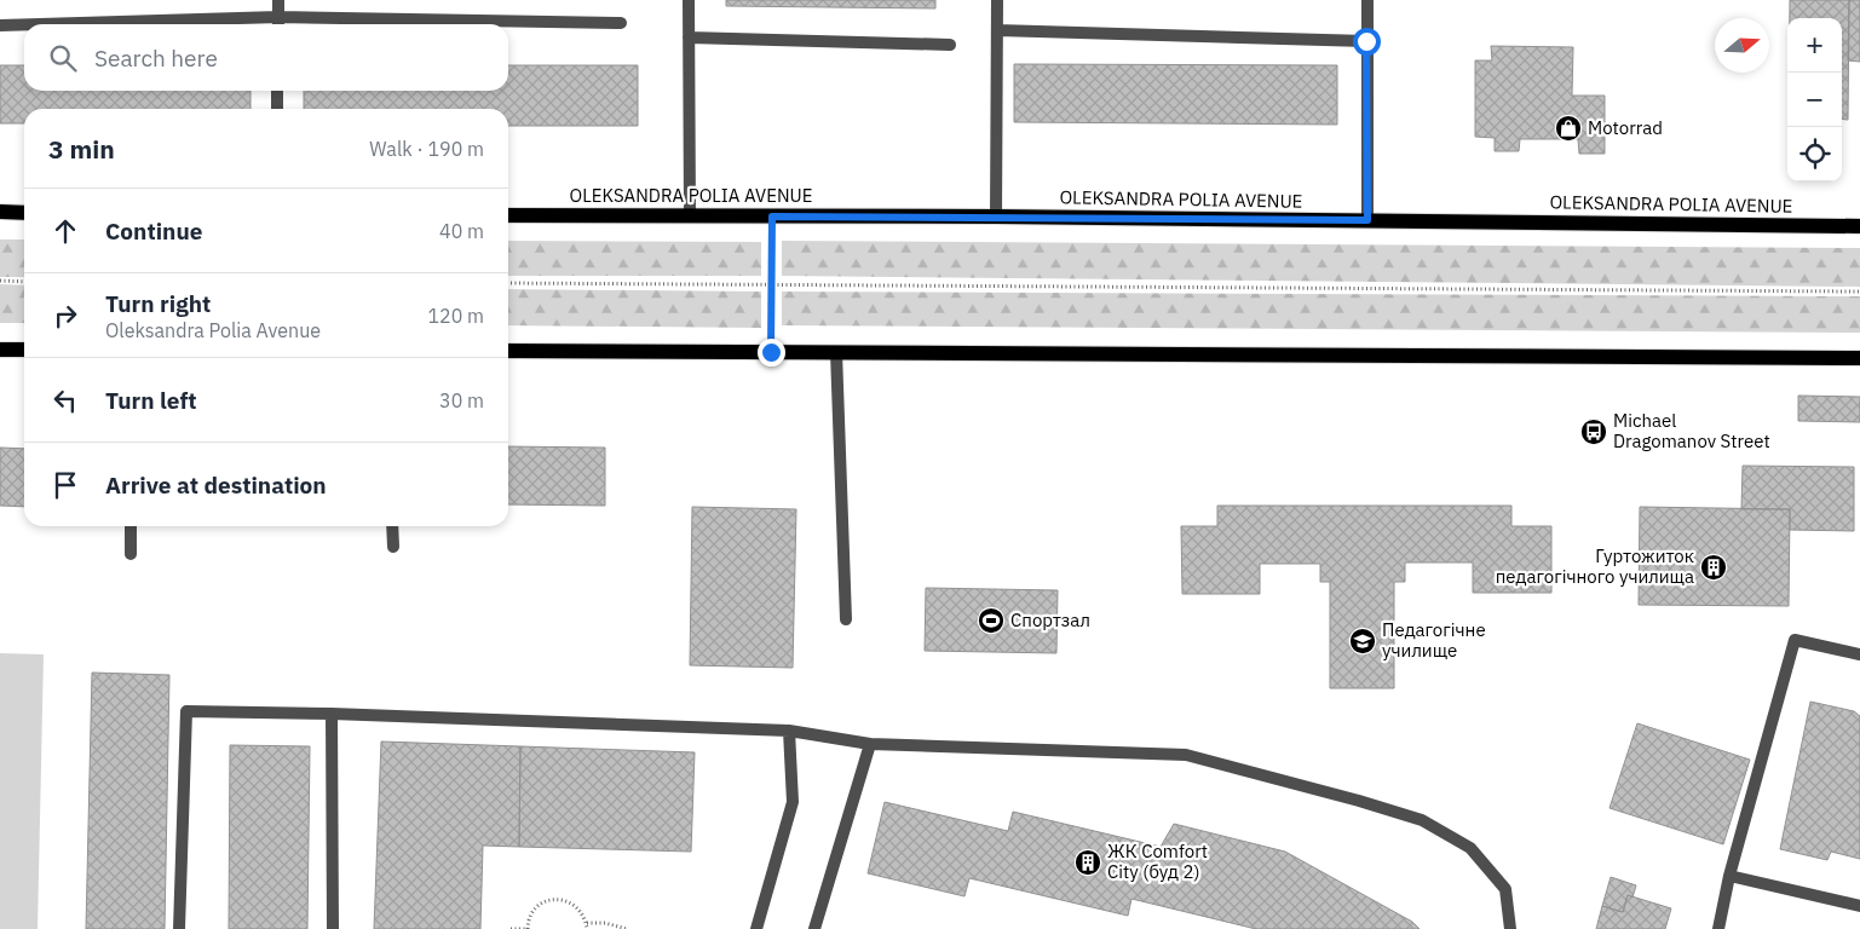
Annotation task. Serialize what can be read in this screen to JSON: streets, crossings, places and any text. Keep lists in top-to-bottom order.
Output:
{
  "streets": {
    "main road": ["OLEKSANDRA POLIA AVENUE"]
  },
  "places": {
    "shop": ["Motorrad"],
    "bus stop": ["Michael Dragomanov Street"],
    "building": ["Гуртожиток педагогічного училища", "ЖК Comfort City (буд 2)"],
    "sports": ["Спортзал"],
    "school or university": ["Педагогічне училище"]
  },
  "north": "right",
  "page": {
    "map_buttons": ["+", "−"],
    "search": "Search here",
    "heading": ["3 min", "Walk · 190 m"],
    "list": [
      ["Continue", "40 m"],
      ["Turn right", "Oleksandra Polia Avenue", "120 m"],
      ["Turn left", "30 m"],
      "Arrive at destination"
    ]
  }
}
